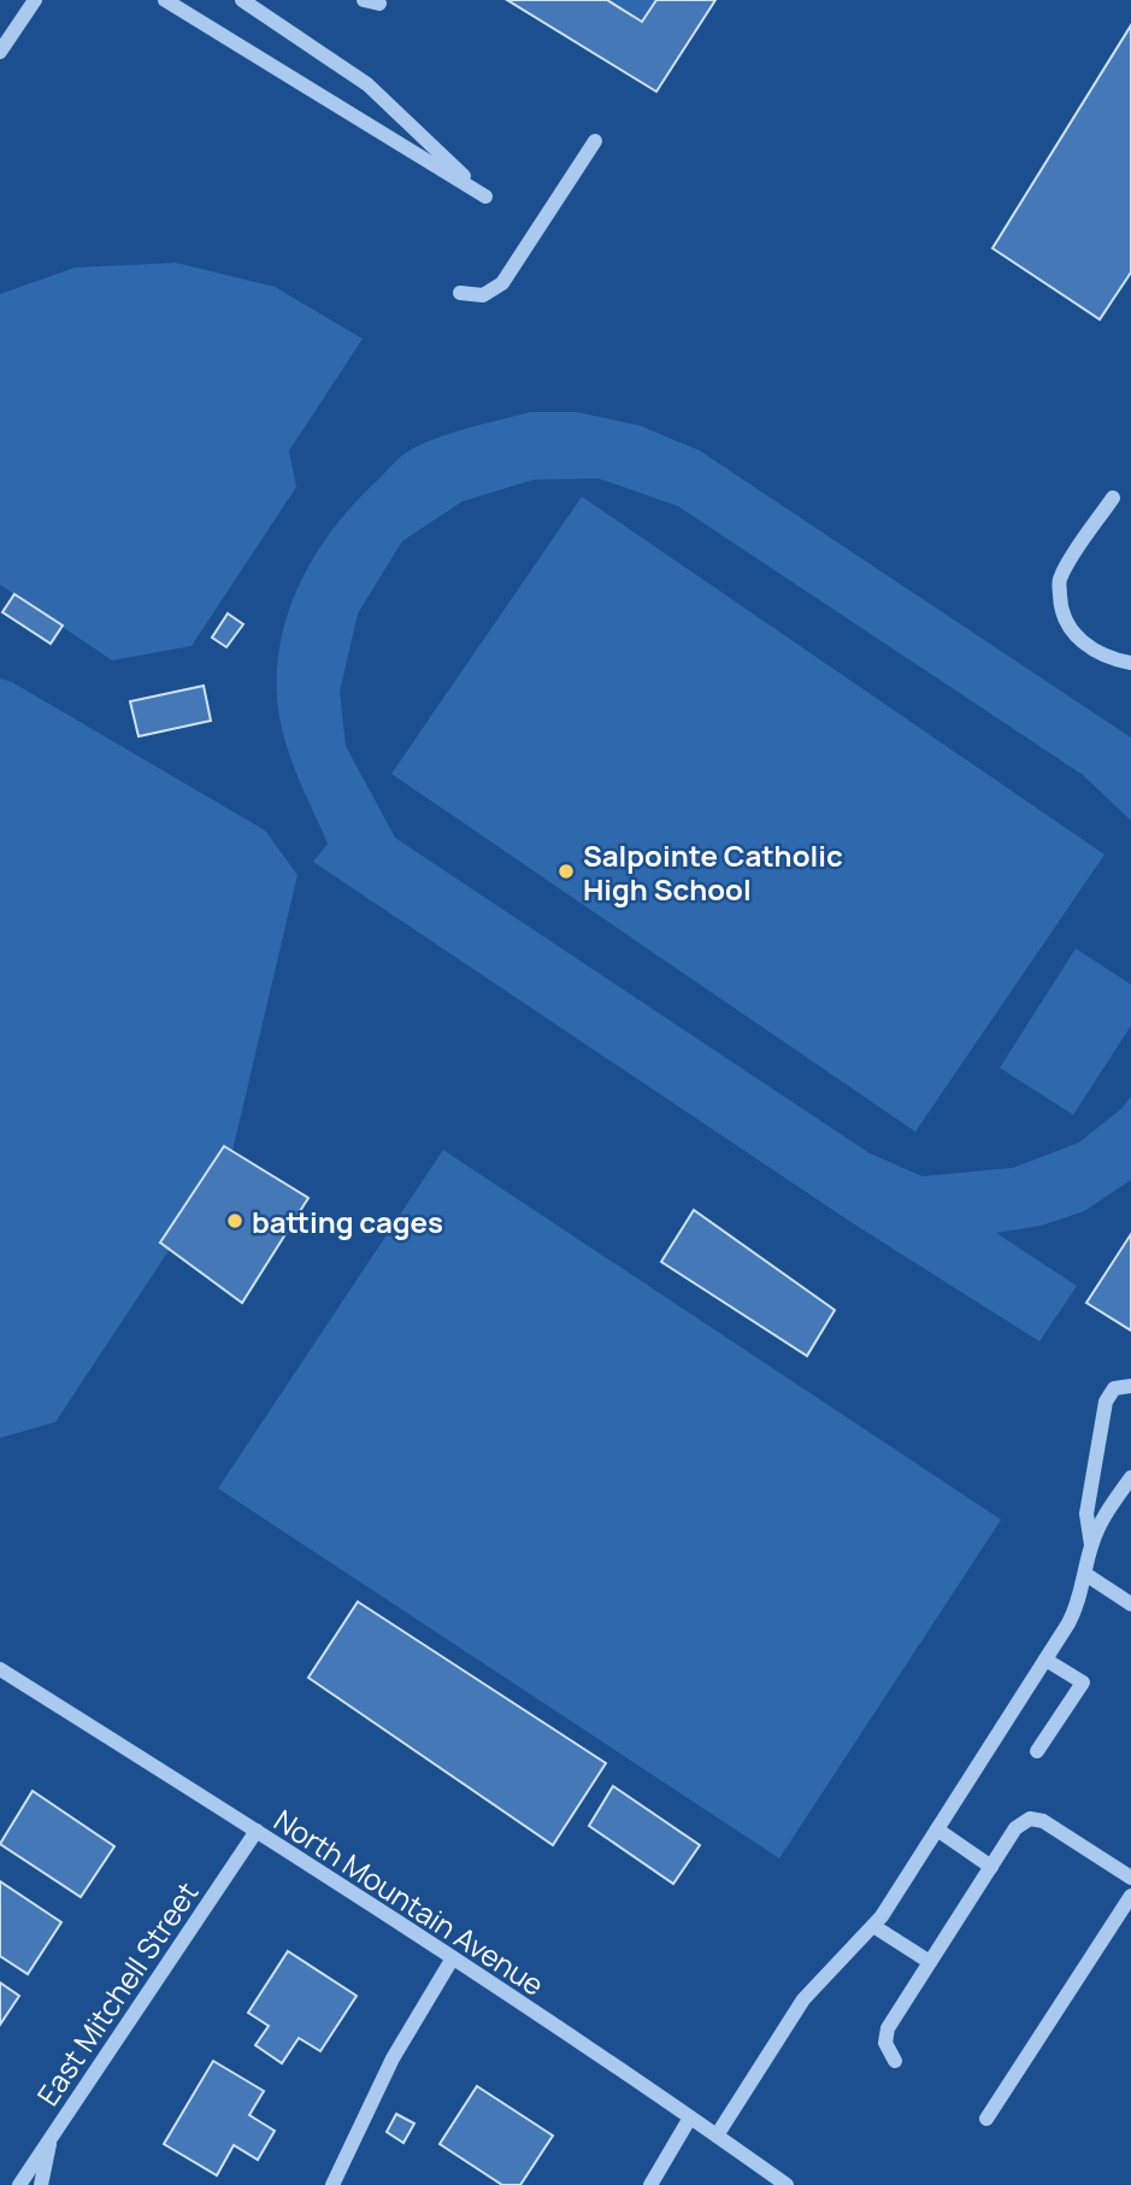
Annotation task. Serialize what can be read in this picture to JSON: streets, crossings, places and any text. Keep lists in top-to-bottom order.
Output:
{
  "streets": {
    "street": ["North Mountain Avenue", "East Mitchell Street"]
  },
  "crossings": [
    ["North Mountain Avenue", "East Mitchell Street"]
  ],
  "places": ["Salpointe Catholic High School", "batting cages"]
}
